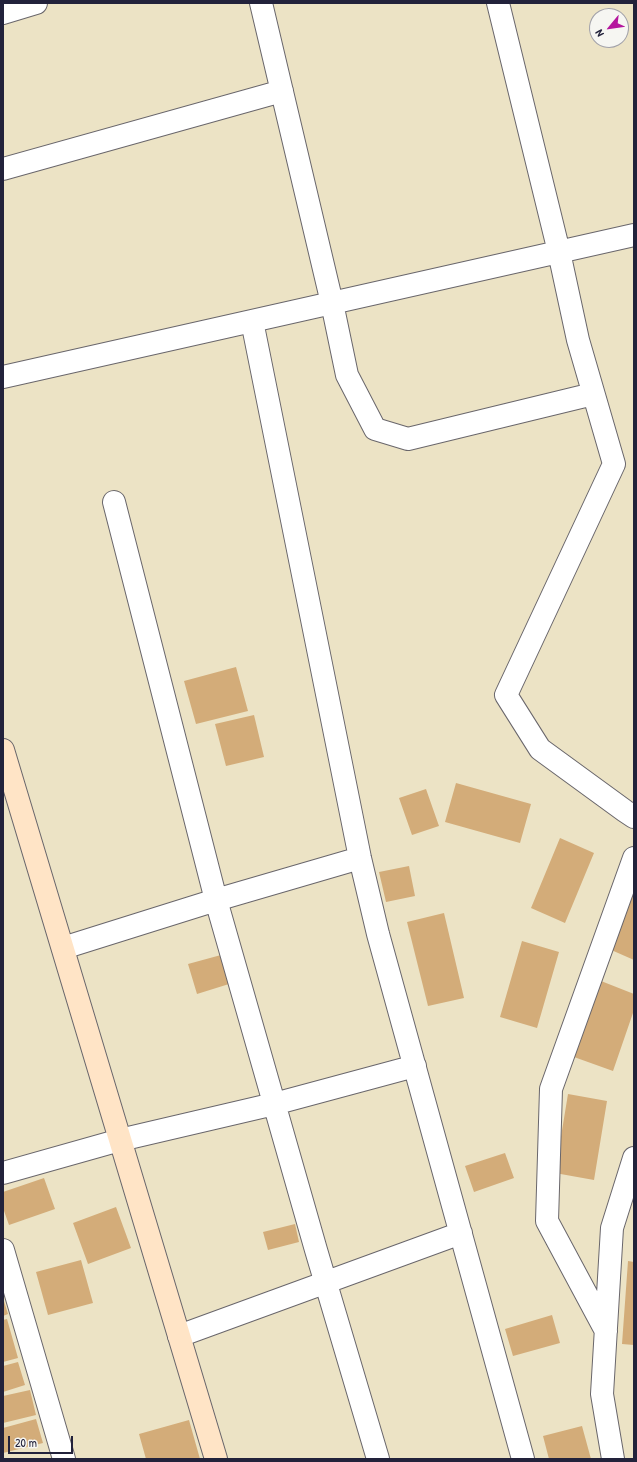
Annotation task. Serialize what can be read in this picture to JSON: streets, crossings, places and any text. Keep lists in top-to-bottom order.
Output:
{
  "scale_bar": "20 m",
  "north": "bottom left"
}
